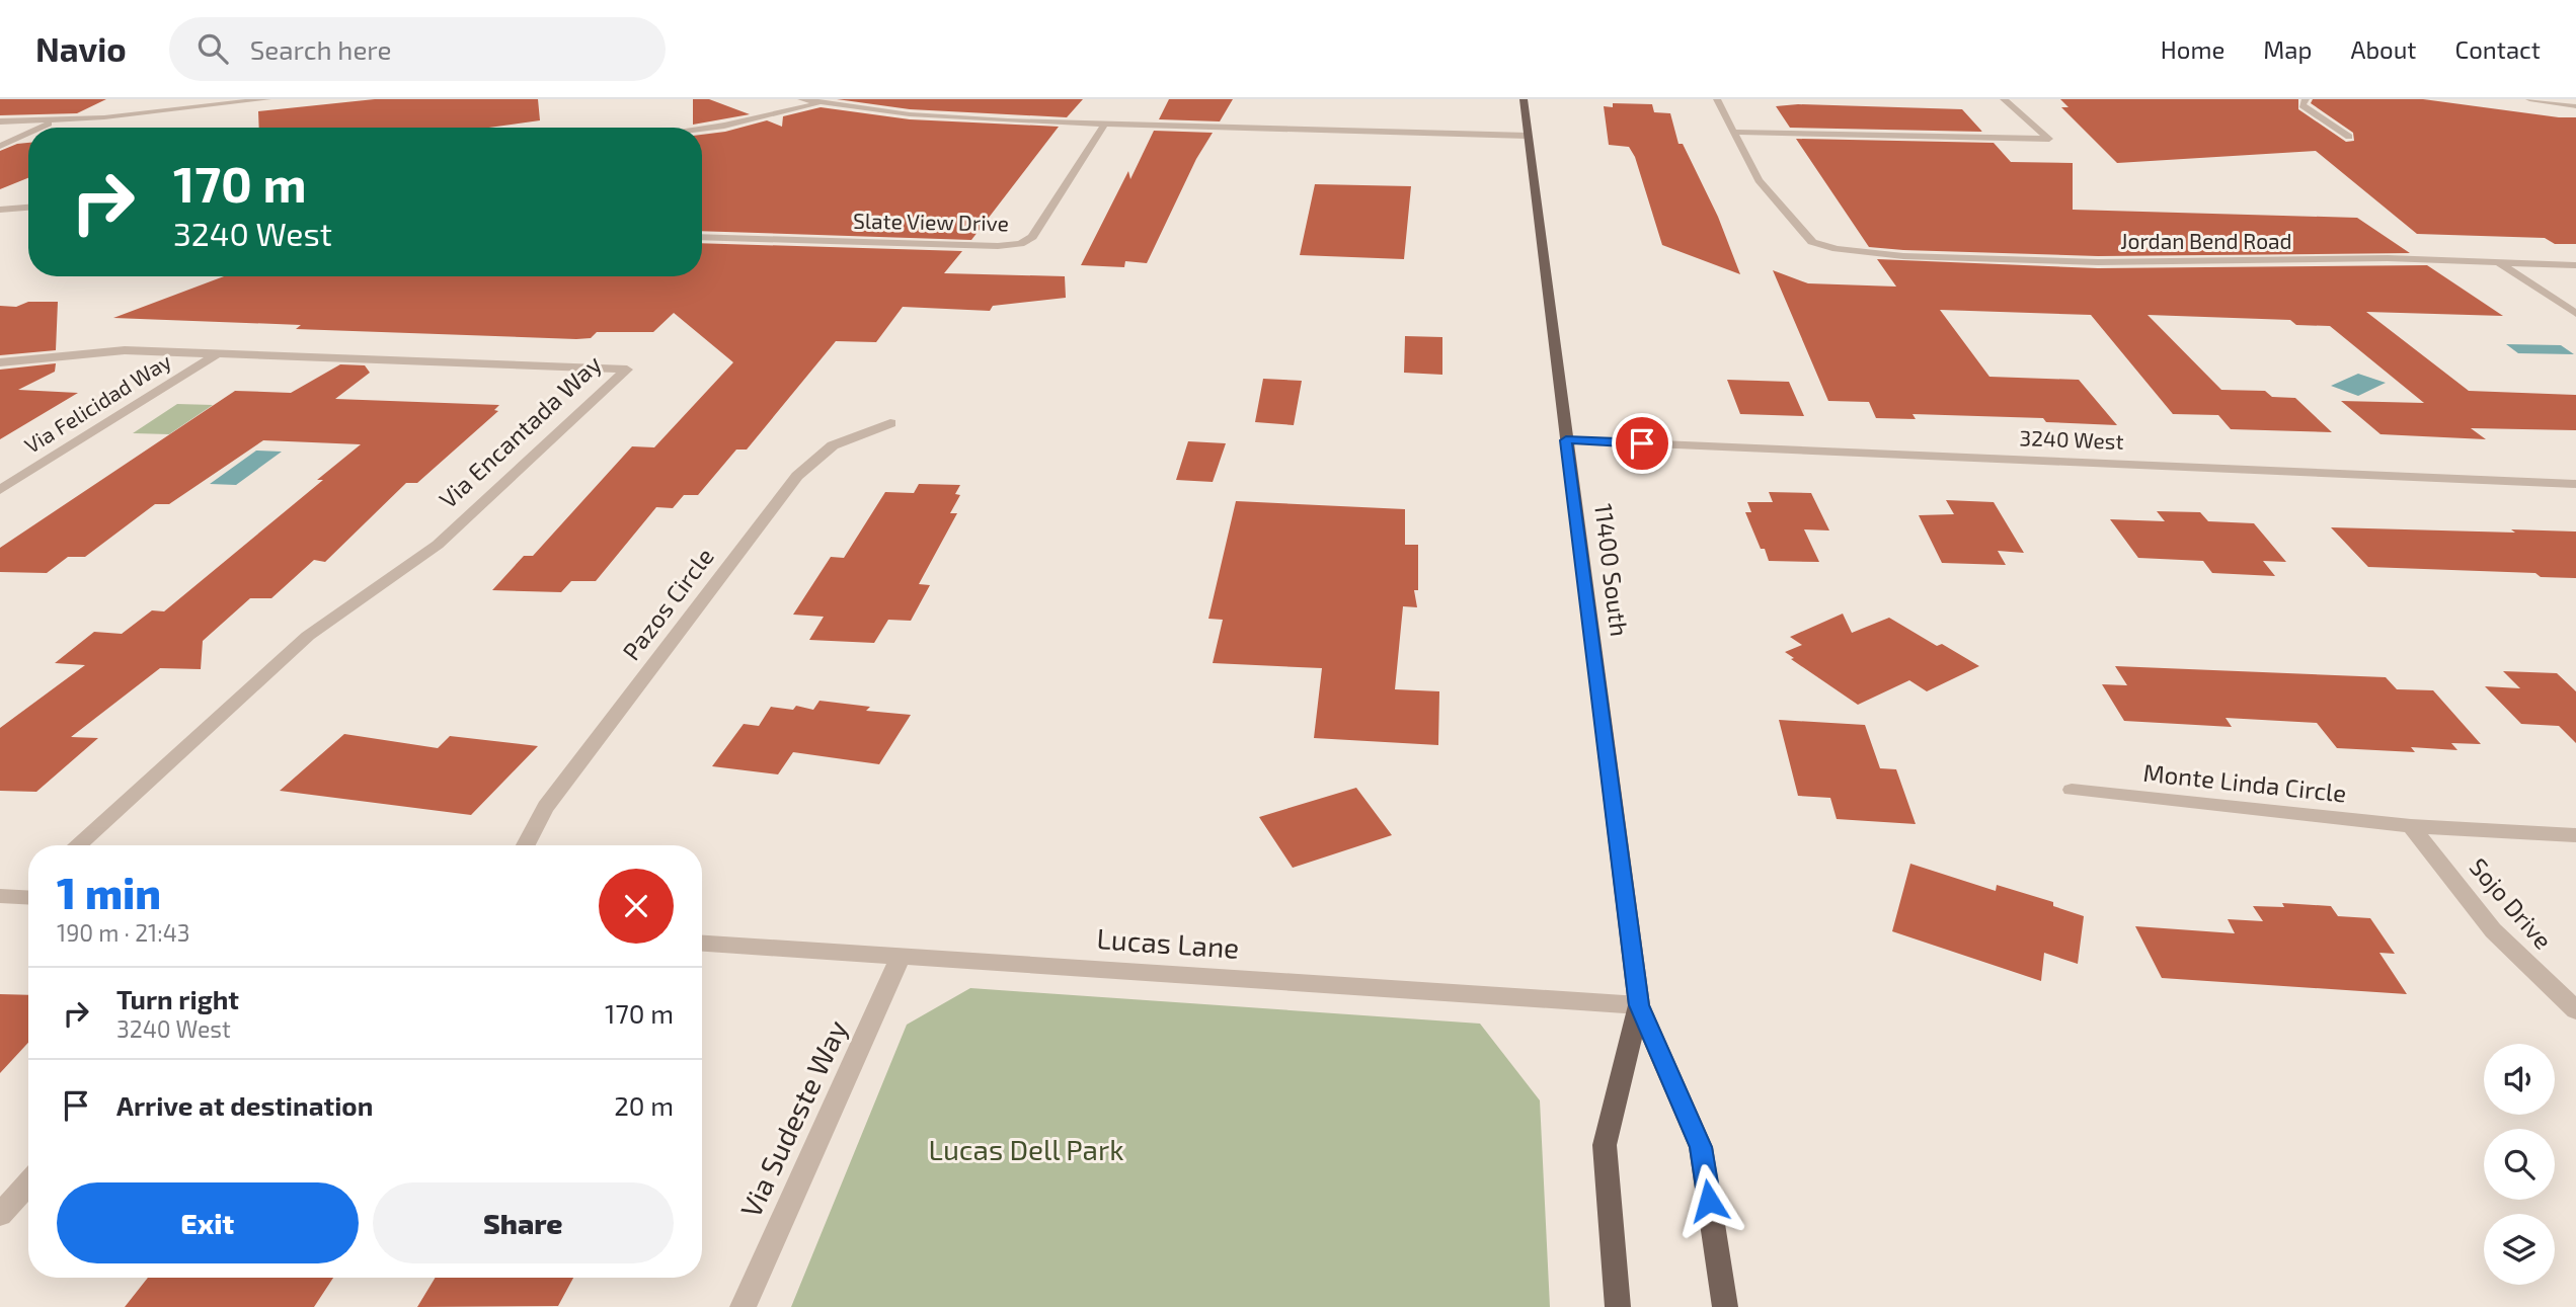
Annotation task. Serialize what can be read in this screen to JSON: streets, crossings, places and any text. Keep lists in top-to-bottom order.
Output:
{
  "streets": {
    "main road": ["11400 South"],
    "street": [
      "Slate View Drive",
      "Jordan Bend Road",
      "Via Felicidad Way",
      "Via Encantada Way",
      "3240 West",
      "Pazos Circle",
      "Monte Linda Circle",
      "Sojo Drive",
      "Lucas Lane",
      "Via Sudeste Way"
    ]
  },
  "crossings": [
    ["Via Felicidad Way", "Via Encantada Way"],
    ["3240 West", "11400 South"],
    ["11400 South", "Lucas Lane"],
    ["Monte Linda Circle", "Sojo Drive"],
    ["Lucas Lane", "Via Sudeste Way"]
  ],
  "parks": ["Lucas Dell Park"],
  "page": {
    "header": "Navio",
    "search": "Search here",
    "nav": [
      "Home",
      "Map",
      "About",
      "Contact"
    ],
    "turn": ["170 m", "3240 West"],
    "heading": ["1 min", "190 m · 21:43"],
    "list": [
      {
        "name": "Turn right",
        "note": "3240 West",
        "value": "170 m"
      },
      {
        "name": "Arrive at destination",
        "value": "20 m"
      }
    ],
    "buttons": ["Exit", "Share"]
  }
}
